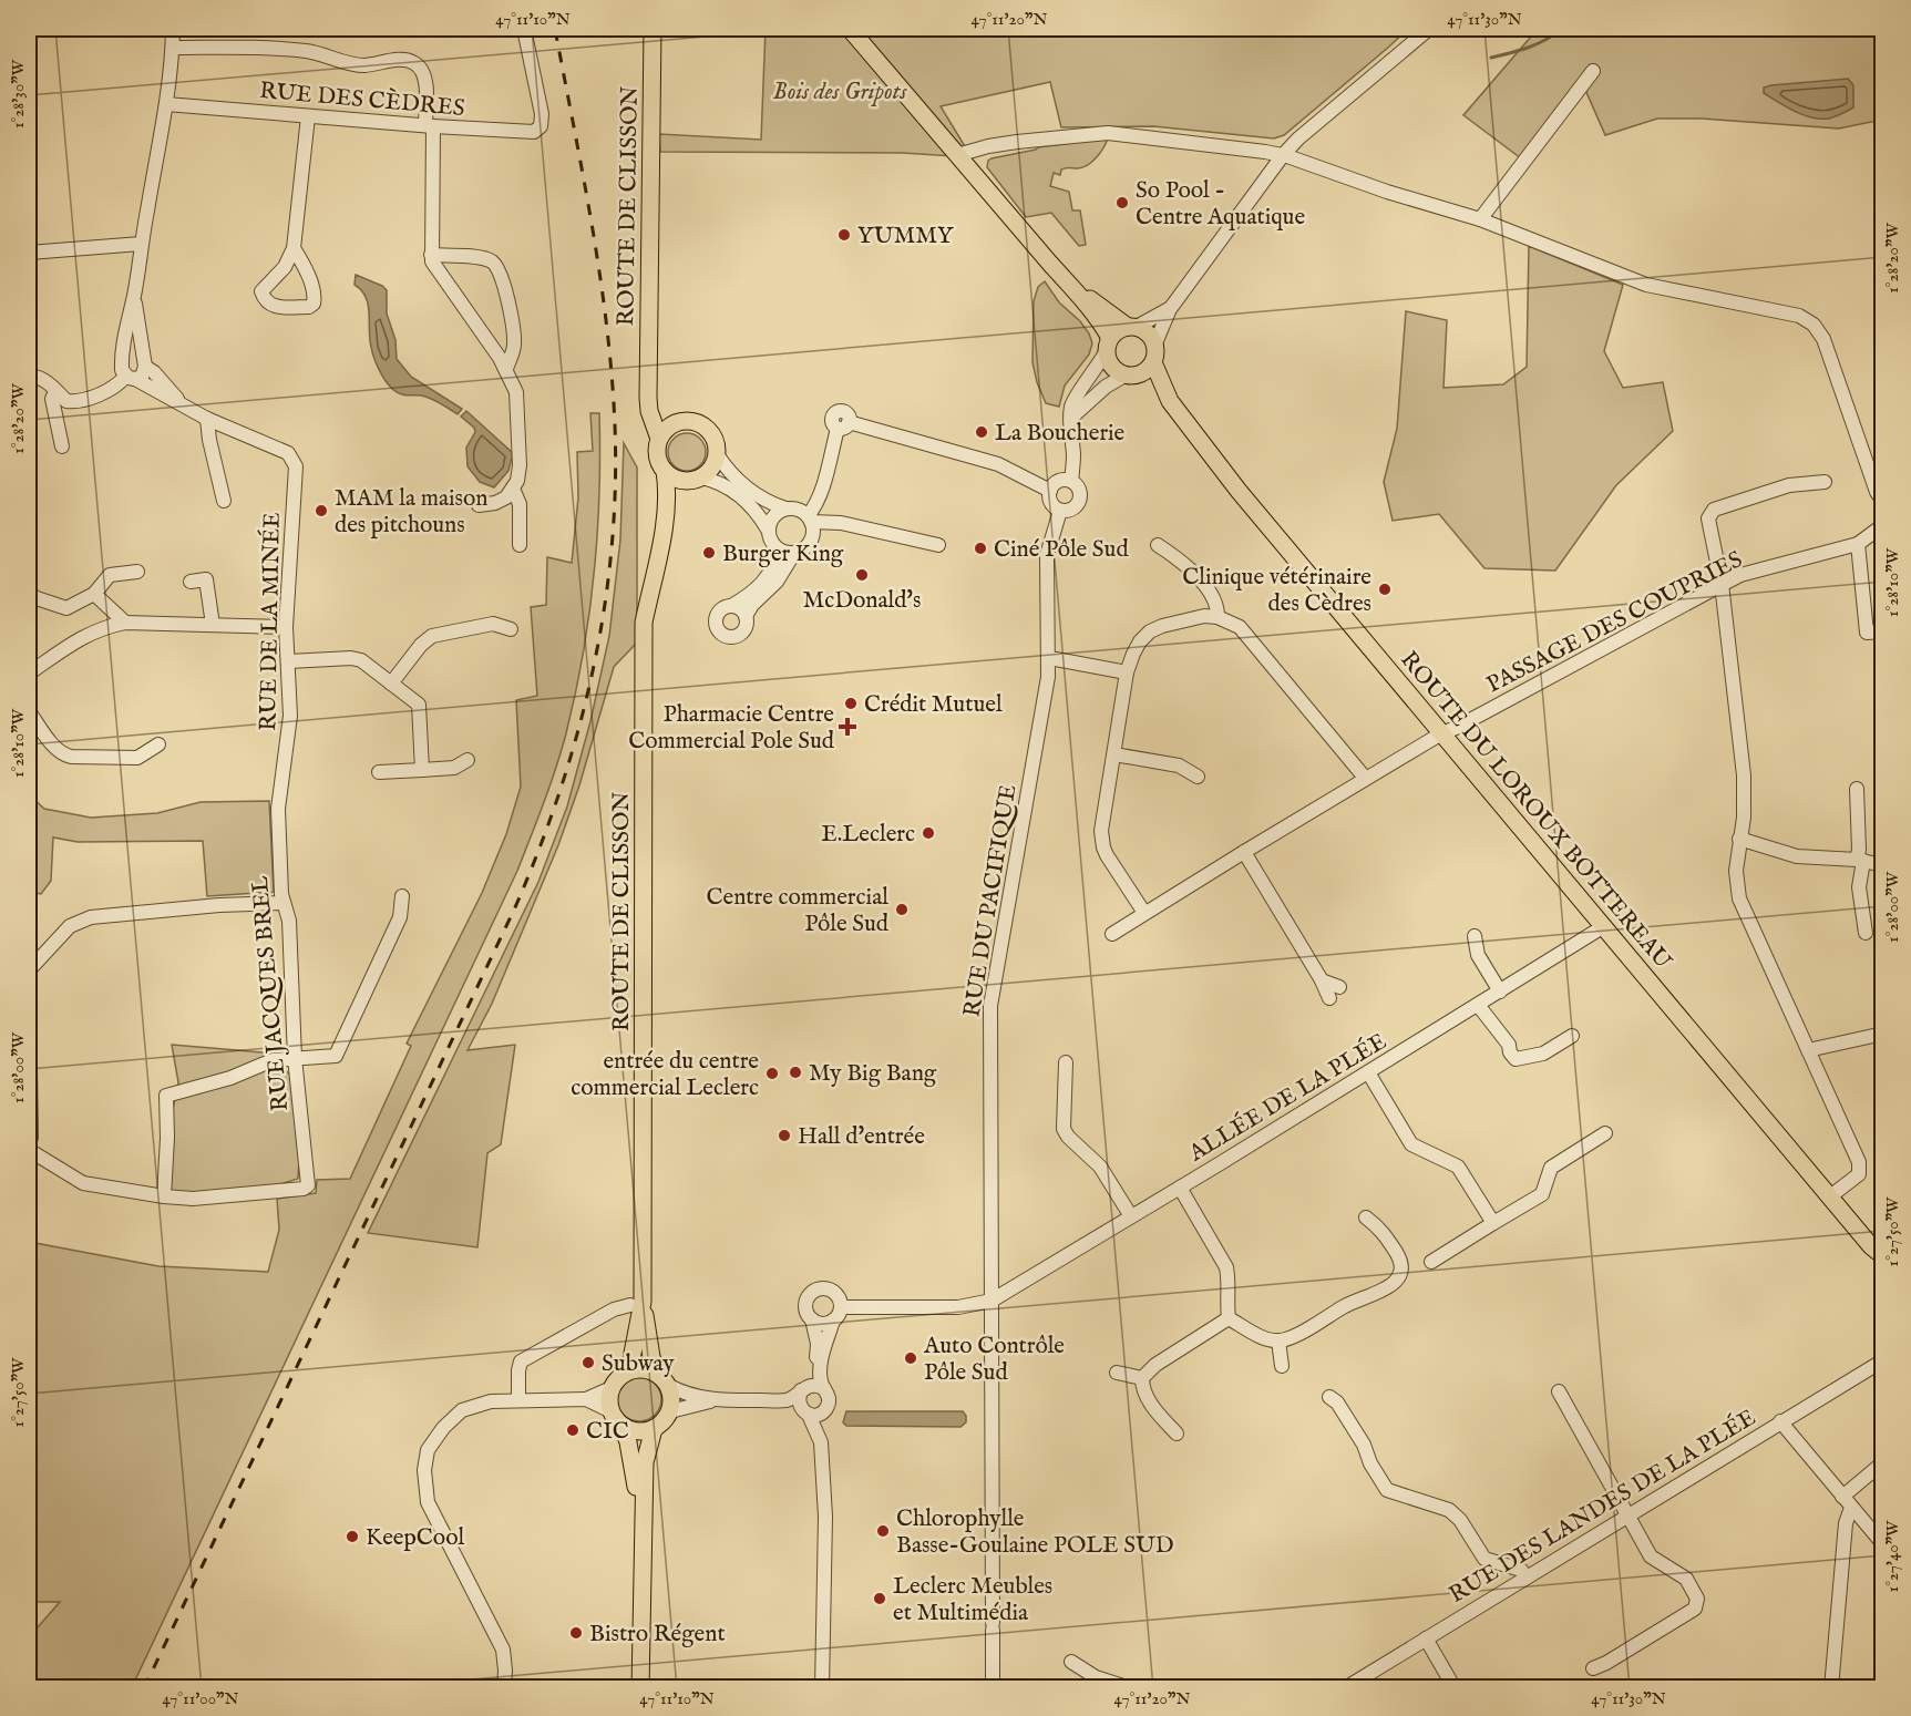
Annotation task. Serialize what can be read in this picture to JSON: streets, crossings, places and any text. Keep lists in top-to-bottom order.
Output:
{
  "streets": {
    "main road": ["ROUTE DE CLISSON", "ROUTE DU LOROUX BOTTEREAU"],
    "street": [
      "RUE DES CÈDRES",
      "RUE DE LA MINÉE",
      "PASSAGE DES COUPRIES",
      "RUE DU PACIFIQUE",
      "RUE JACQUES BREL",
      "ALLÉE DE LA PLÉE",
      "RUE DES LANDES DE LA PLÉE"
    ]
  },
  "crossings": [
    ["RUE DE LA MINÉE", "RUE JACQUES BREL"],
    ["PASSAGE DES COUPRIES", "ROUTE DU LOROUX BOTTEREAU"],
    ["ROUTE DU LOROUX BOTTEREAU", "ALLÉE DE LA PLÉE"],
    ["RUE DU PACIFIQUE", "ALLÉE DE LA PLÉE"]
  ],
  "parks": ["Bois des Gripots"],
  "places": {
    "other": [
      "So Pool - Centre Aquatique",
      "YUMMY",
      "La Boucherie",
      "MAM la maison des pitchouns",
      "Ciné Pôle Sud",
      "Burger King",
      "McDonald's",
      "Clinique vétérinaire des Cèdres",
      "Crédit Mutuel",
      "E.Leclerc",
      "Centre commercial Pôle Sud",
      "My Big Bang",
      "entrée du centre commercial Leclerc",
      "Hall d'entrée",
      "Auto Contrôle Pôle Sud",
      "Subway",
      "CIC",
      "Chlorophylle Basse-Goulaine POLE SUD",
      "KeepCool",
      "Leclerc Meubles et Multimédia",
      "Bistro Régent"
    ],
    "health": ["Pharmacie Centre Commercial Pole Sud"]
  },
  "coordinates": [
    "47°11'10\"N",
    "47°11'20\"N",
    "47°11'30\"N",
    "1°28'30\"W",
    "1°28'20\"W",
    "1°28'10\"W",
    "1°28'00\"W",
    "1°27'50\"W",
    "1°27'40\"W",
    "47°11'00\"N"
  ]
}
